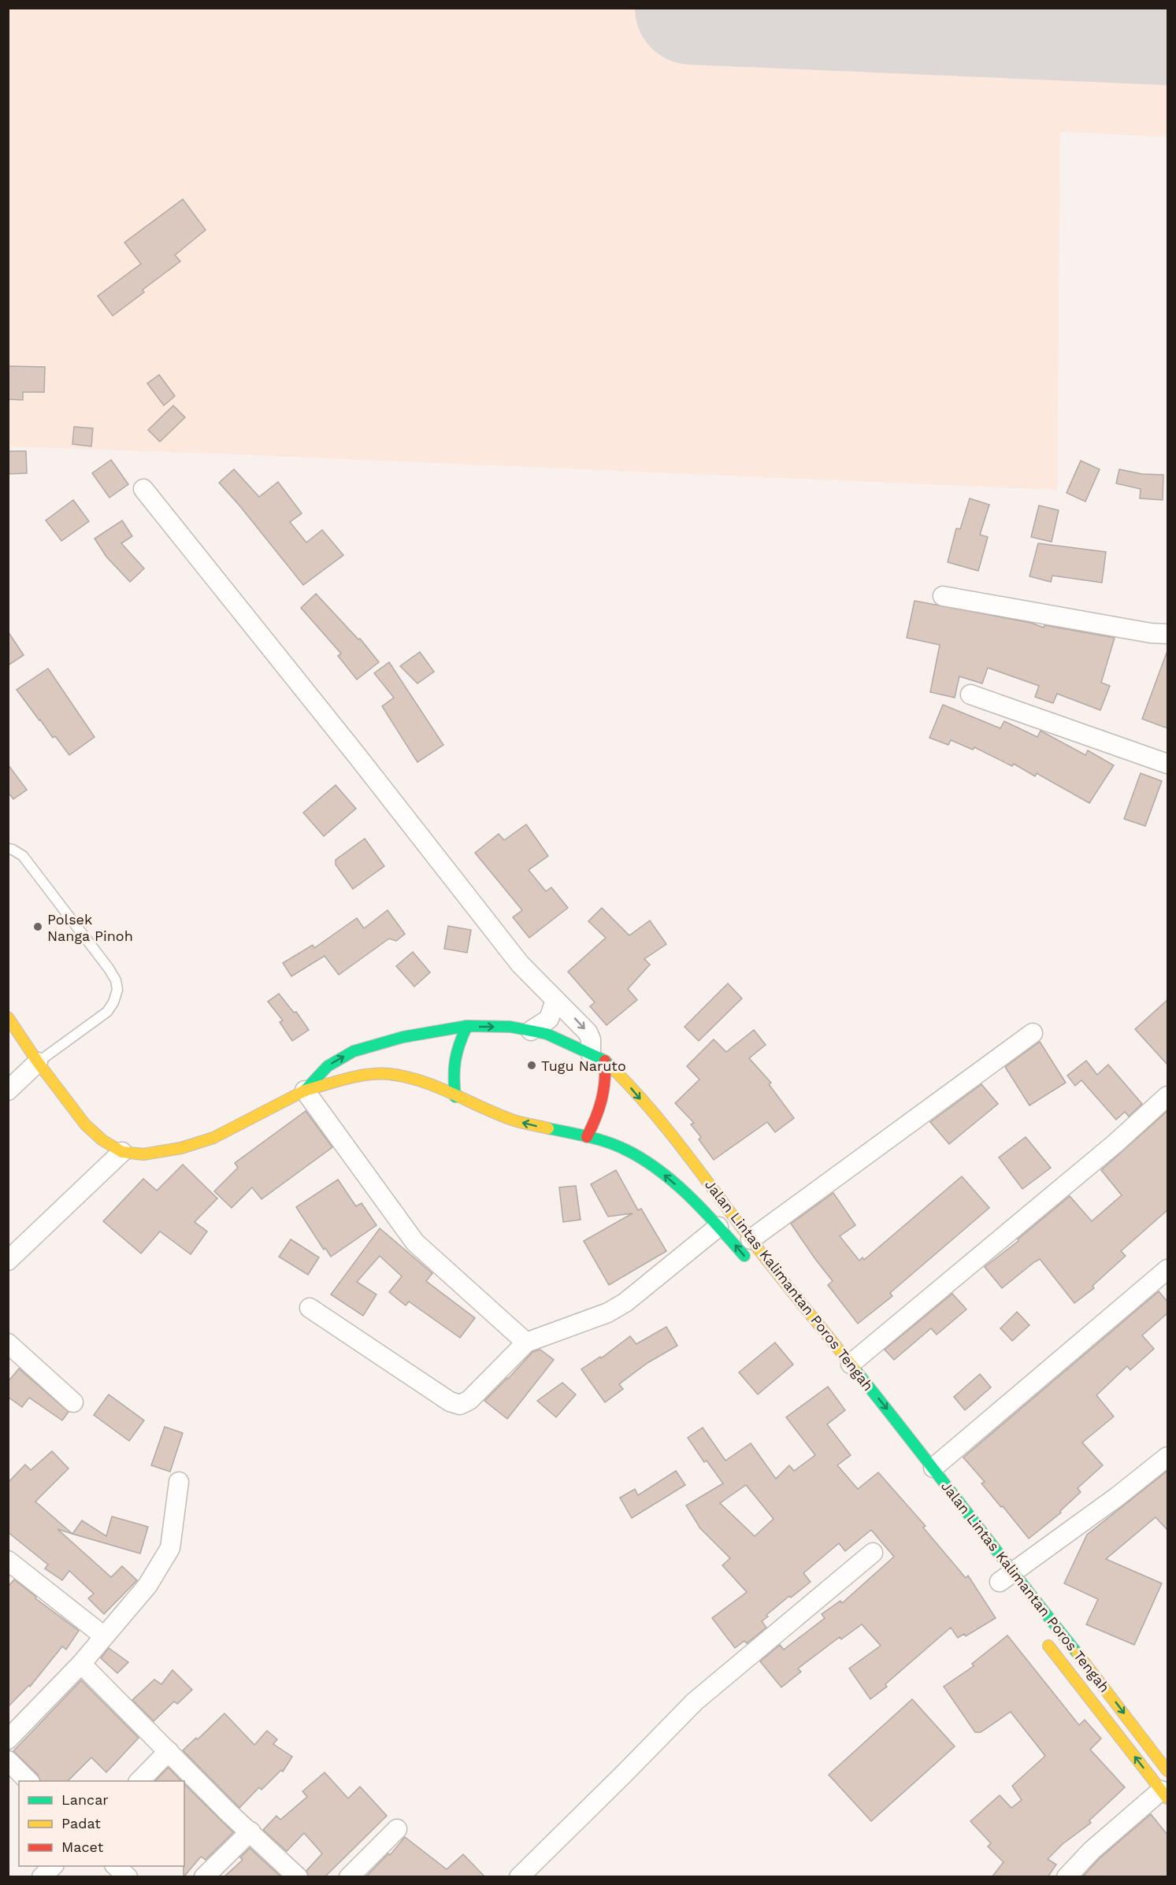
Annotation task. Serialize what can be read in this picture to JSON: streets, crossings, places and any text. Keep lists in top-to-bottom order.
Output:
{
  "streets": {
    "main road": ["Jalan Lintas Kalimantan Poros Tengah"]
  },
  "places": ["Polsek Nanga Pinoh", "Tugu Naruto"],
  "legend": ["Lancar", "Padat", "Macet"]
}
